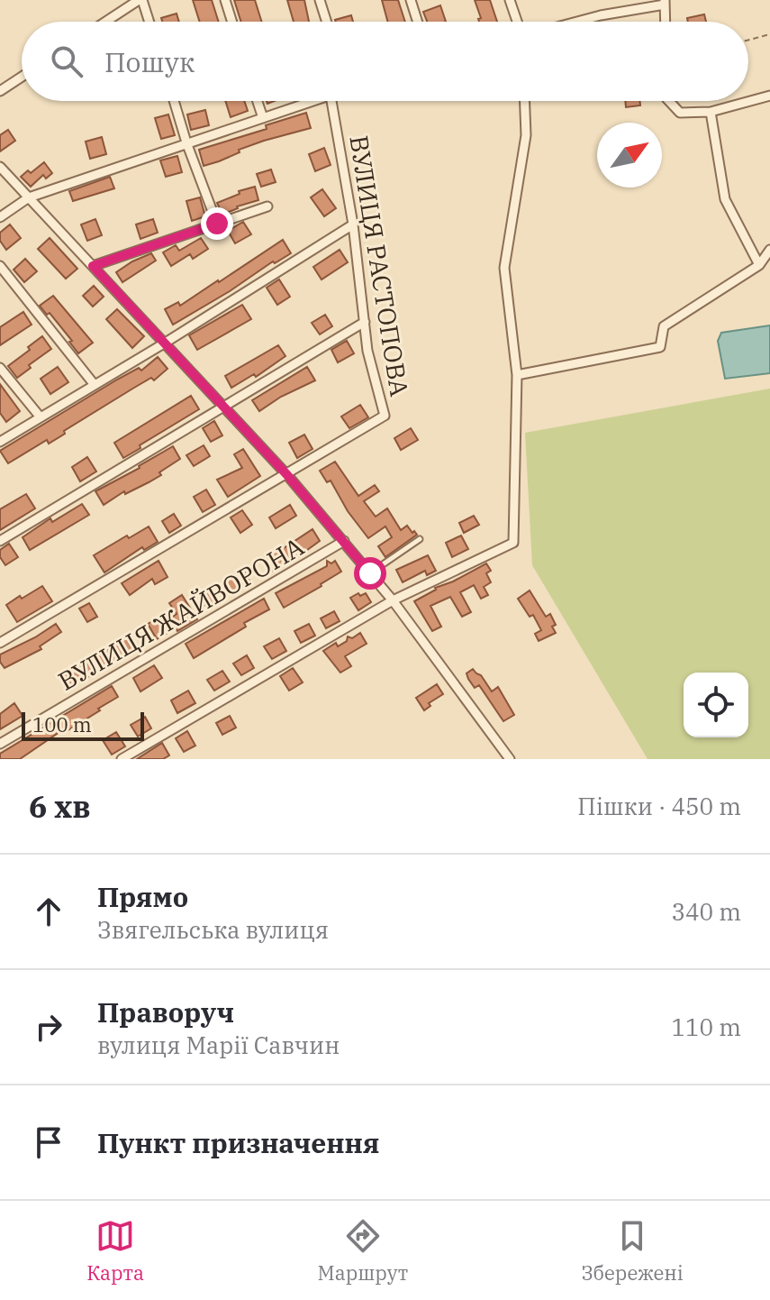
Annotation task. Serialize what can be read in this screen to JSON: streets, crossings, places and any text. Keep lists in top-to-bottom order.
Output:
{
  "streets": {
    "street": ["ВУЛИЦЯ РАСТОПОВА", "ВУЛИЦЯ ЖАЙВОРОНА"]
  },
  "scale_bar": "100 m",
  "north": "top right",
  "page": {
    "search": "Пошук",
    "scale": "100 m",
    "heading": ["6 хв", "Пішки · 450 m"],
    "list": [
      ["Прямо", "Звягельська вулиця", "340 m"],
      ["Праворуч", "вулиця Марії Савчин", "110 m"],
      "Пункт призначення"
    ],
    "nav": ["Карта", "Маршрут", "Збережені"]
  }
}
